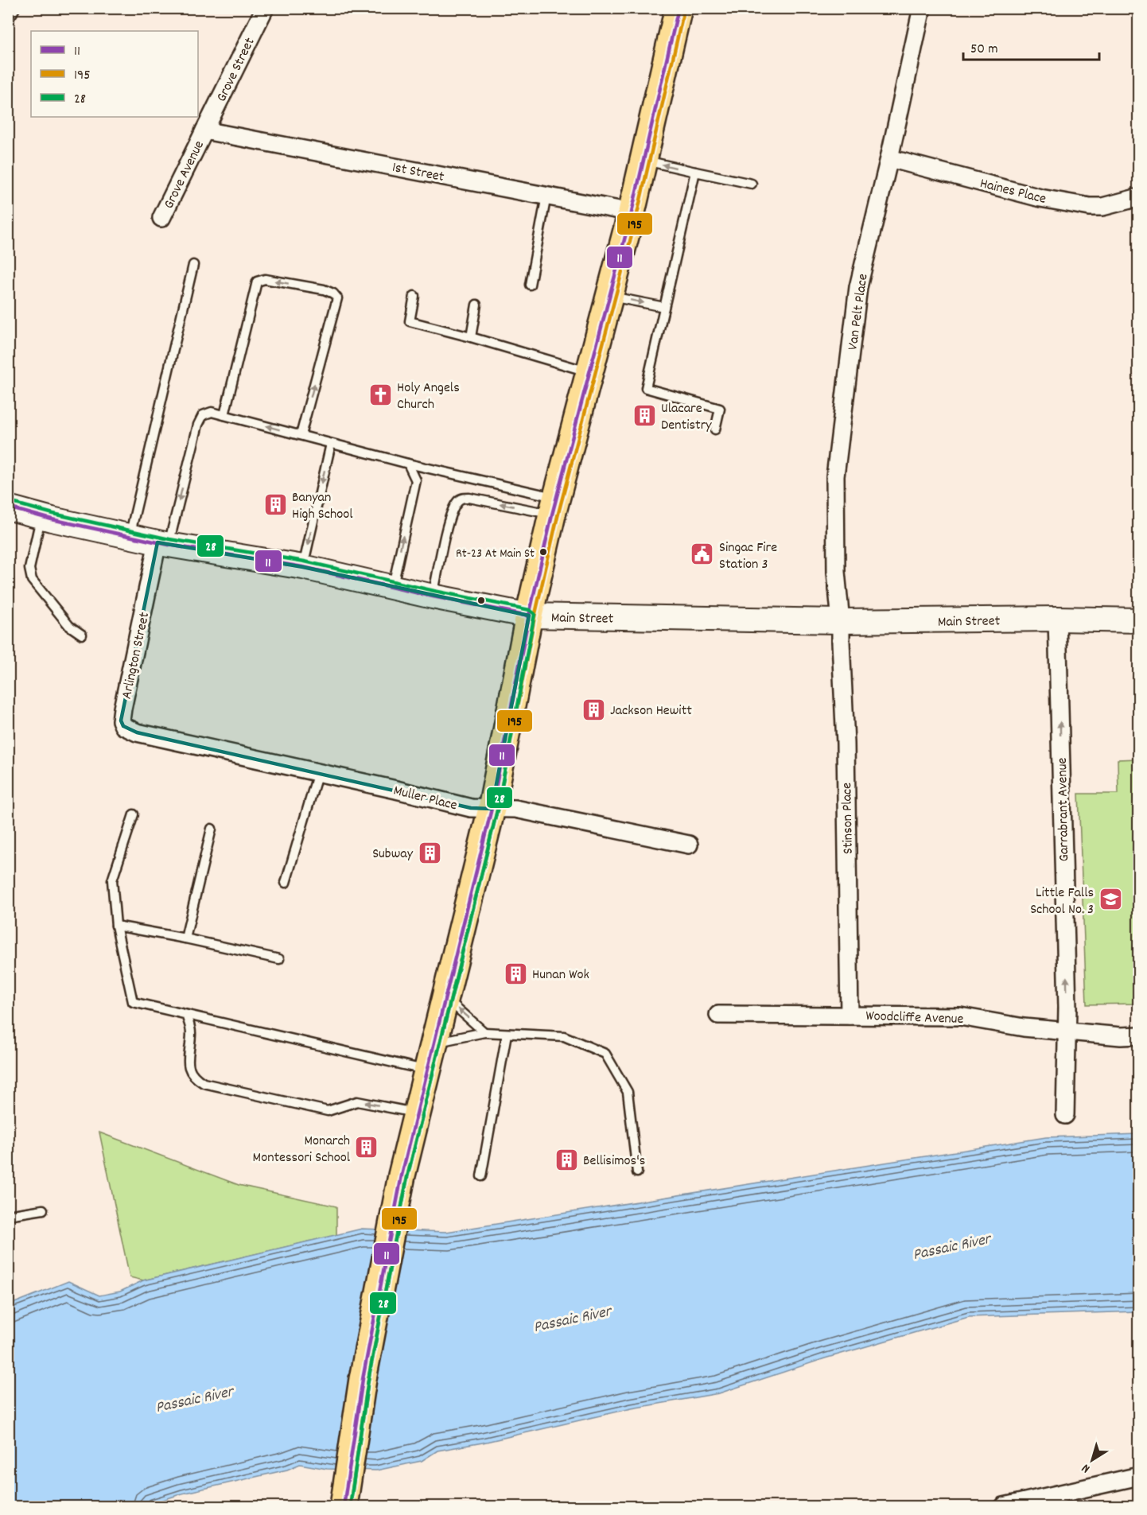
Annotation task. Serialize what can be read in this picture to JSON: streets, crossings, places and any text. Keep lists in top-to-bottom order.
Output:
{
  "streets": {
    "main road": ["Main Street"],
    "street": [
      "Grove Street",
      "1st Street",
      "Grove Avenue",
      "Haines Place",
      "Van Pelt Place",
      "Arlington Street",
      "Muller Place",
      "Garrabrant Avenue",
      "Stinson Place",
      "Woodcliffe Avenue"
    ]
  },
  "crossings": [
    ["Grove Street", "1st Street"],
    ["Grove Street", "Grove Avenue"],
    ["1st Street", "Grove Avenue"],
    ["Haines Place", "Van Pelt Place"],
    ["Van Pelt Place", "Main Street"],
    ["Van Pelt Place", "Stinson Place"],
    ["Main Street", "Arlington Street"],
    ["Main Street", "Garrabrant Avenue"],
    ["Main Street", "Stinson Place"],
    ["Arlington Street", "Muller Place"],
    ["Garrabrant Avenue", "Woodcliffe Avenue"],
    ["Stinson Place", "Woodcliffe Avenue"]
  ],
  "one_way": ["Garrabrant Avenue"],
  "water": ["Passaic River"],
  "places": {
    "church": ["Holy Angels Church"],
    "building": [
      "Ulacare Dentistry",
      "Banyan High School",
      "Jackson Hewitt",
      "Subway",
      "Hunan Wok",
      "Monarch Montessori School",
      "Bellisimos's"
    ],
    "other": ["Rt-23 At Main St"],
    "public building": ["Singac Fire Station 3"],
    "school or university": ["Little Falls School No. 3"]
  },
  "lines": ["transit line 11", "transit line 195", "transit line 28"],
  "legend": ["11", "195", "28"],
  "scale_bar": "50 m",
  "north": "bottom left"
}
